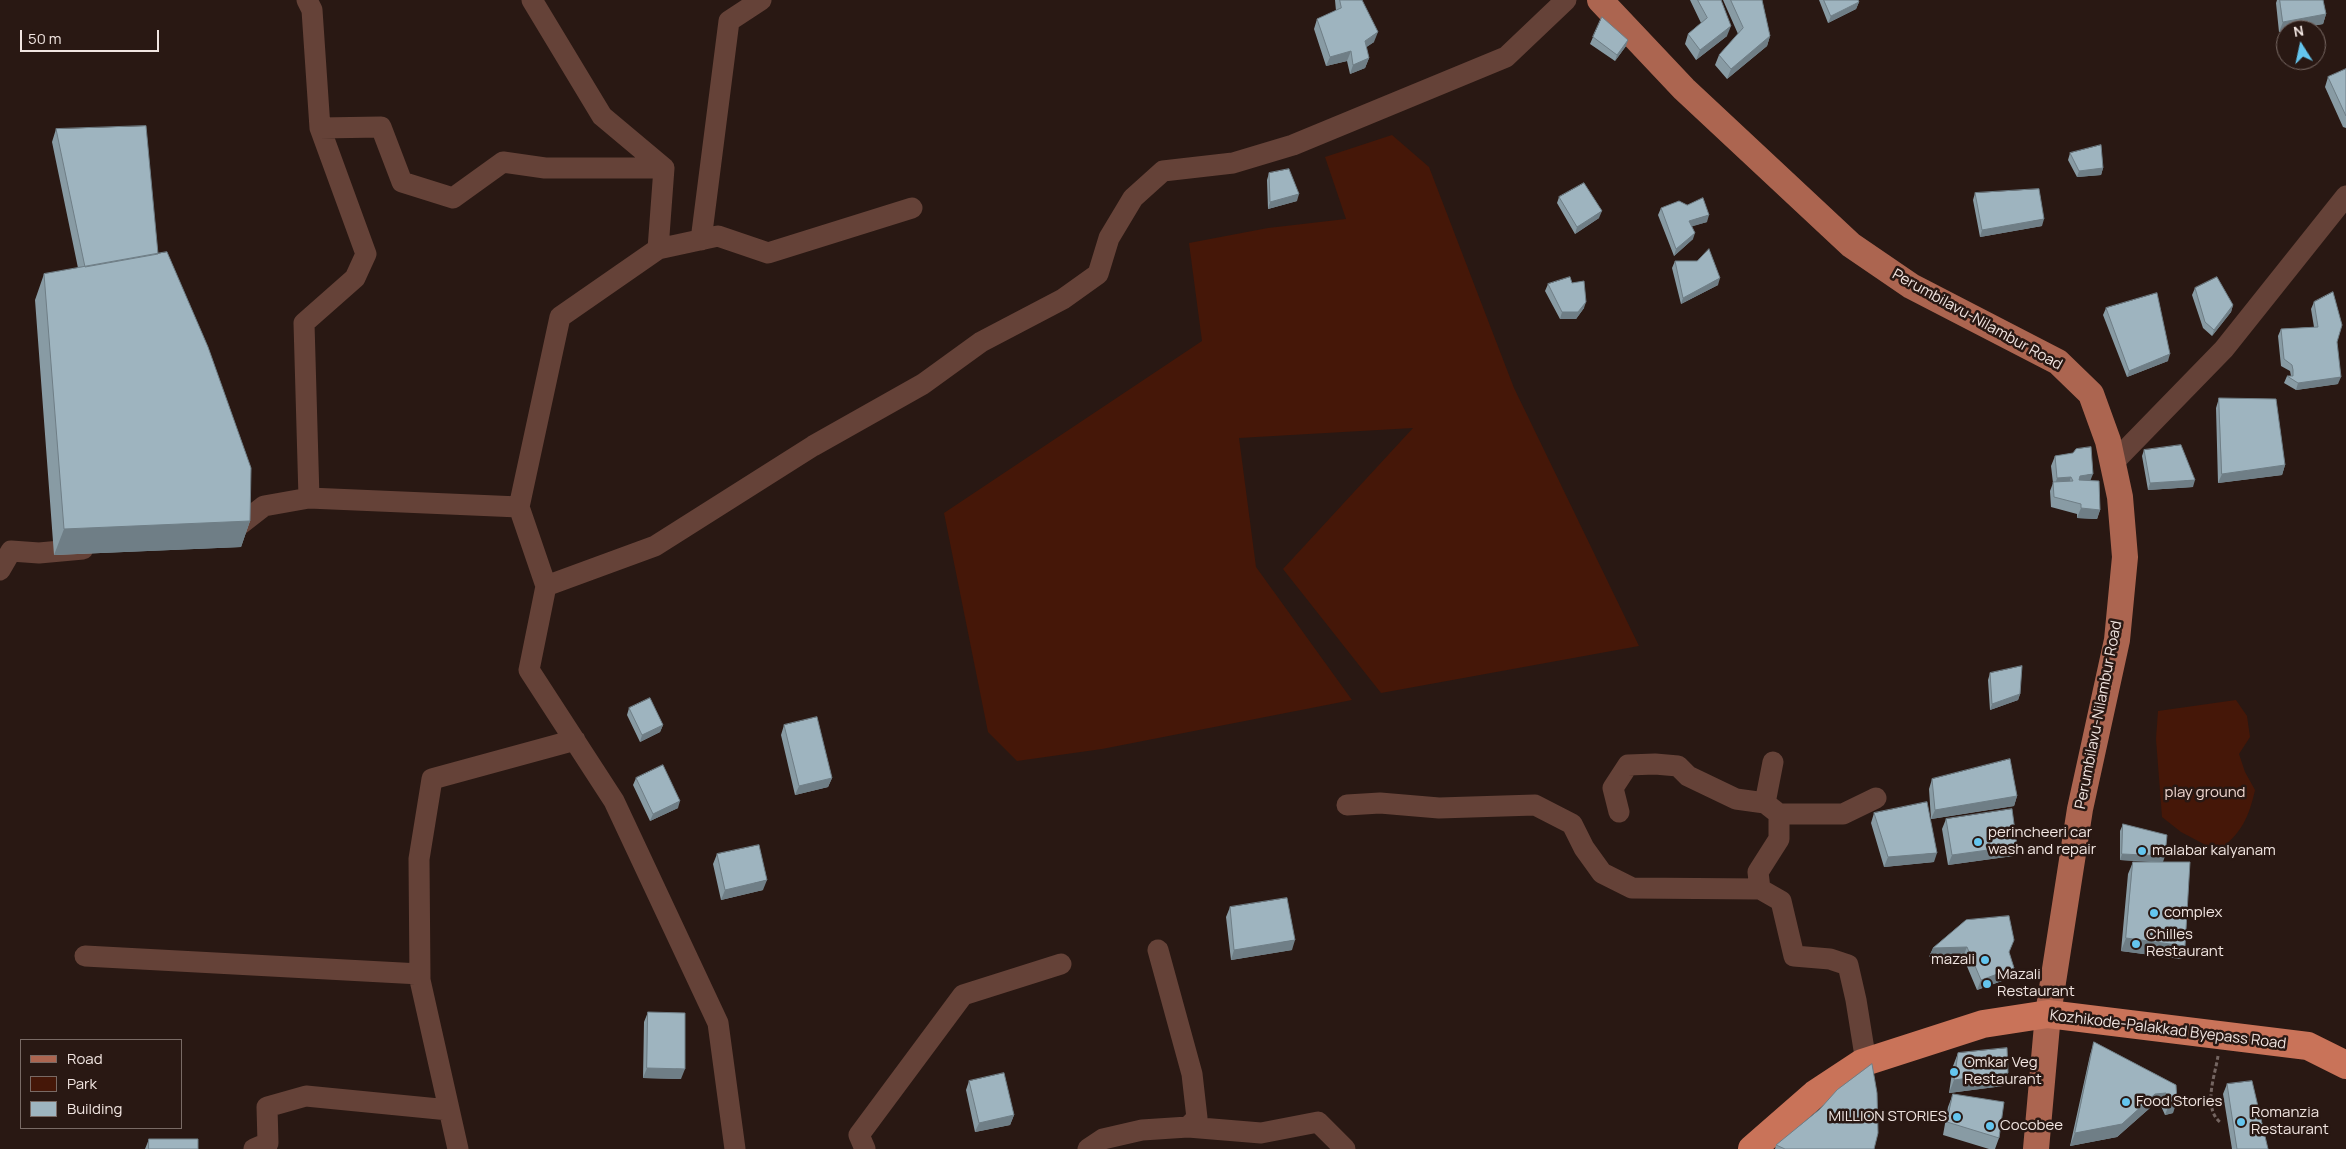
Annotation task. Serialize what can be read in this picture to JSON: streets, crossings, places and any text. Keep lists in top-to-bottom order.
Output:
{
  "streets": {
    "highway": ["Kozhikode-Palakkad Byepass Road"],
    "main road": ["Perumbilavu-Nilambur Road"]
  },
  "crossings": [
    ["Perumbilavu-Nilambur Road", "Kozhikode-Palakkad Byepass Road"]
  ],
  "parks": ["play ground"],
  "places": [
    "perincheeri car wash and repair",
    "malabar kalyanam",
    "complex",
    "Chilles Restaurant",
    "mazali",
    "Mazali Restaurant",
    "Omkar Veg Restaurant",
    "Food Stories",
    "MILLION STORIES",
    "Romanzia Restaurant",
    "Cocobee"
  ],
  "legend": ["Road", "Park", "Building"],
  "scale_bar": "50 m",
  "north": "top"
}
